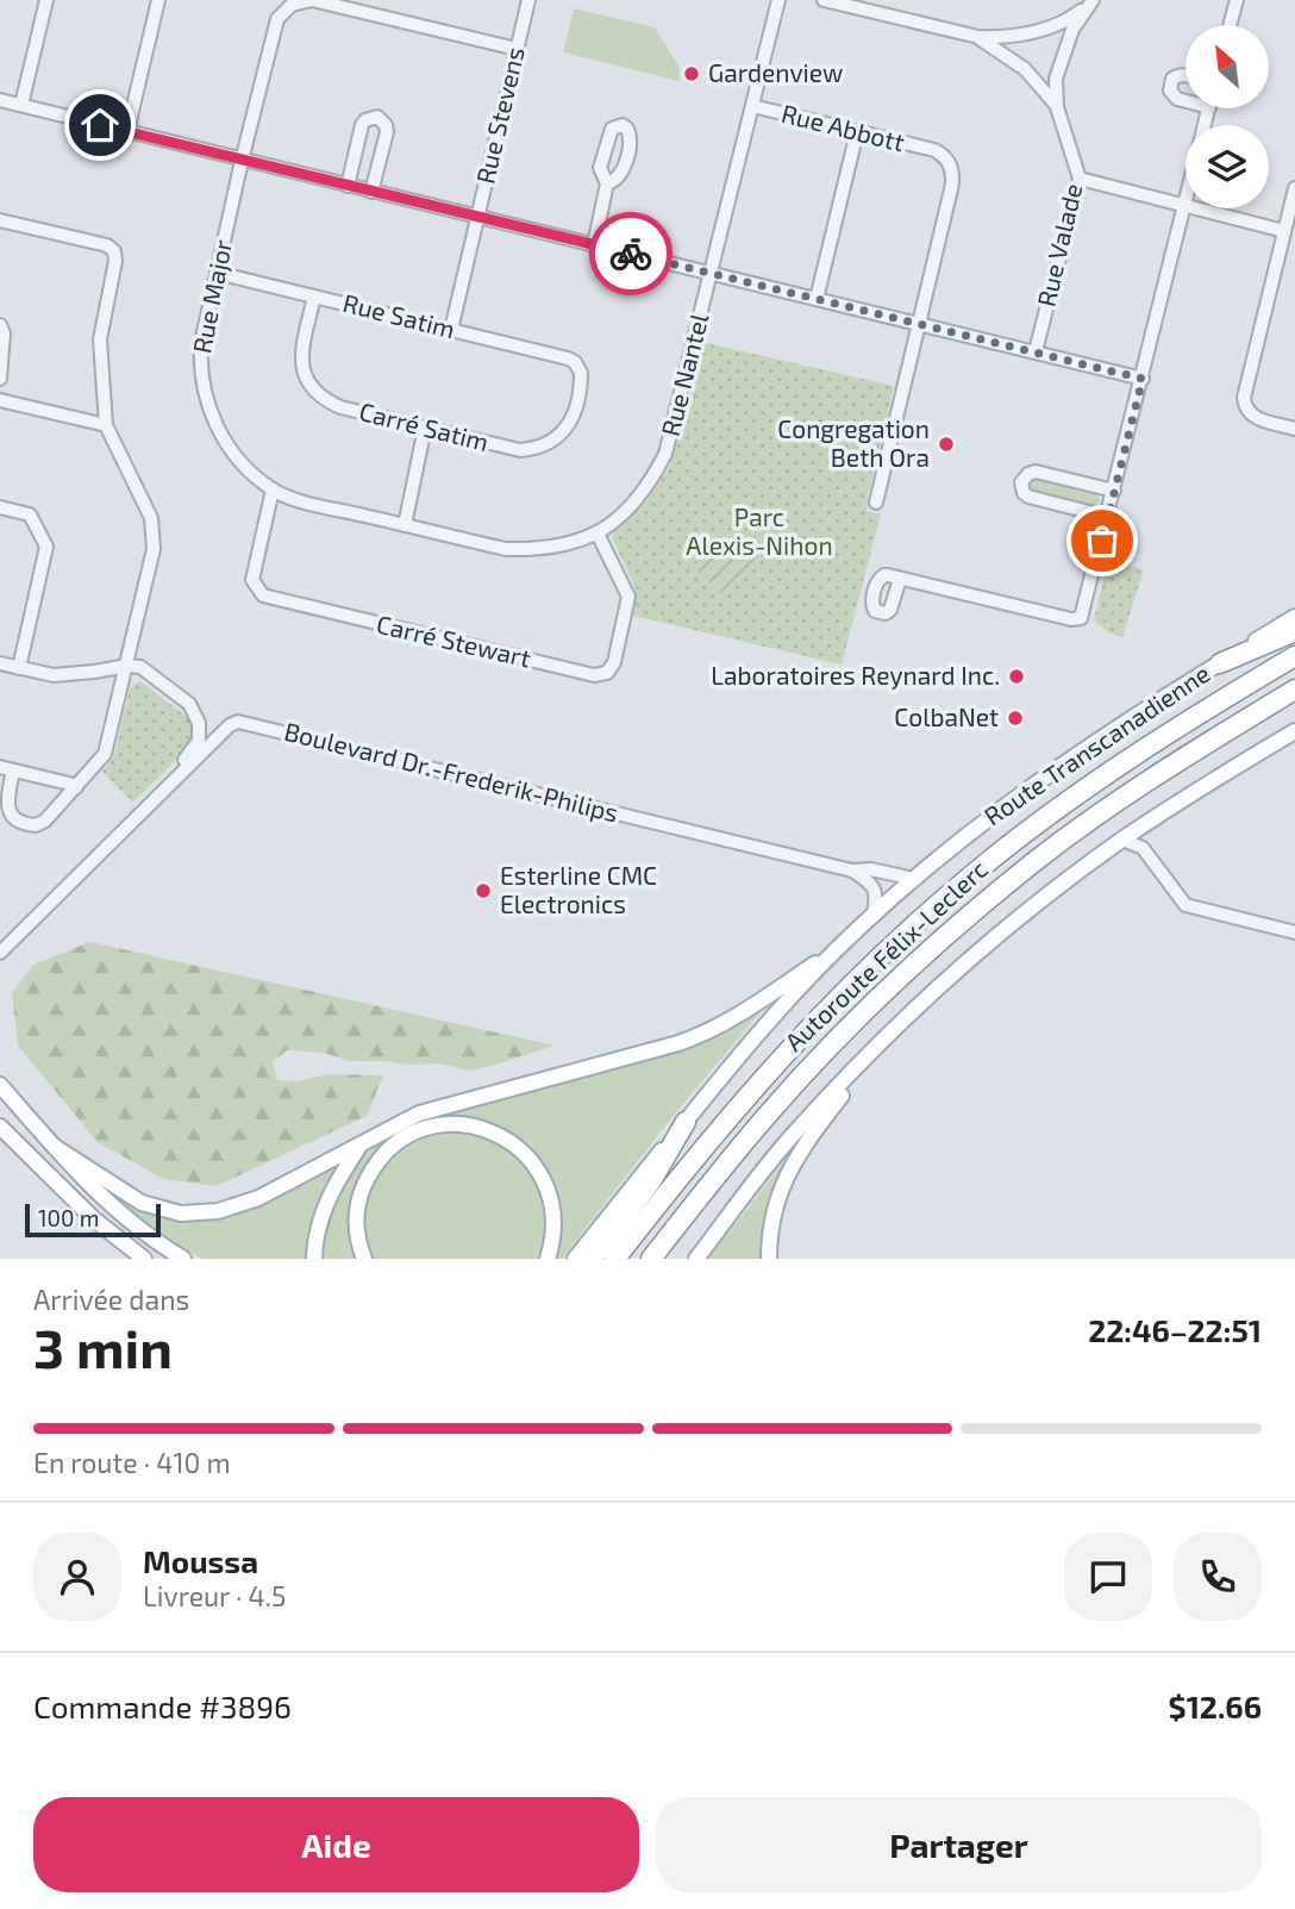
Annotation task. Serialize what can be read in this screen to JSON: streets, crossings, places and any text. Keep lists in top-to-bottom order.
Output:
{
  "streets": {
    "highway": ["Autoroute Félix-Leclerc"],
    "main road": ["Route Transcanadienne"],
    "street": [
      "Rue Stevens",
      "Rue Abbott",
      "Rue Valade",
      "Rue Major",
      "Rue Satim",
      "Rue Nantel",
      "Carré Satim",
      "Carré Stewart",
      "Boulevard Dr.-Frederik-Philips"
    ]
  },
  "crossings": [
    ["Rue Stevens", "Rue Major"],
    ["Rue Stevens", "Rue Satim"],
    ["Rue Abbott", "Rue Nantel"],
    ["Rue Major", "Rue Satim"],
    ["Rue Major", "Rue Nantel"],
    ["Rue Major", "Carré Stewart"],
    ["Rue Satim", "Carré Satim"],
    ["Rue Nantel", "Carré Stewart"]
  ],
  "parks": ["Parc Alexis-Nihon"],
  "places": [
    "Gardenview",
    "Congregation Beth Ora",
    "Laboratoires Reynard Inc.",
    "ColbaNet",
    "Esterline CMC Electronics"
  ],
  "scale_bar": "100 m",
  "north": "top left",
  "page": {
    "scale": "100 m",
    "heading": ["3 min", "Arrivée dans", "22:46–22:51"],
    "panel": [
      "Moussa",
      "Livreur · 4.5",
      "Commande #3896",
      "$12.66"
    ],
    "bar": "En route · 410 m",
    "buttons": ["Aide", "Partager"]
  }
}
